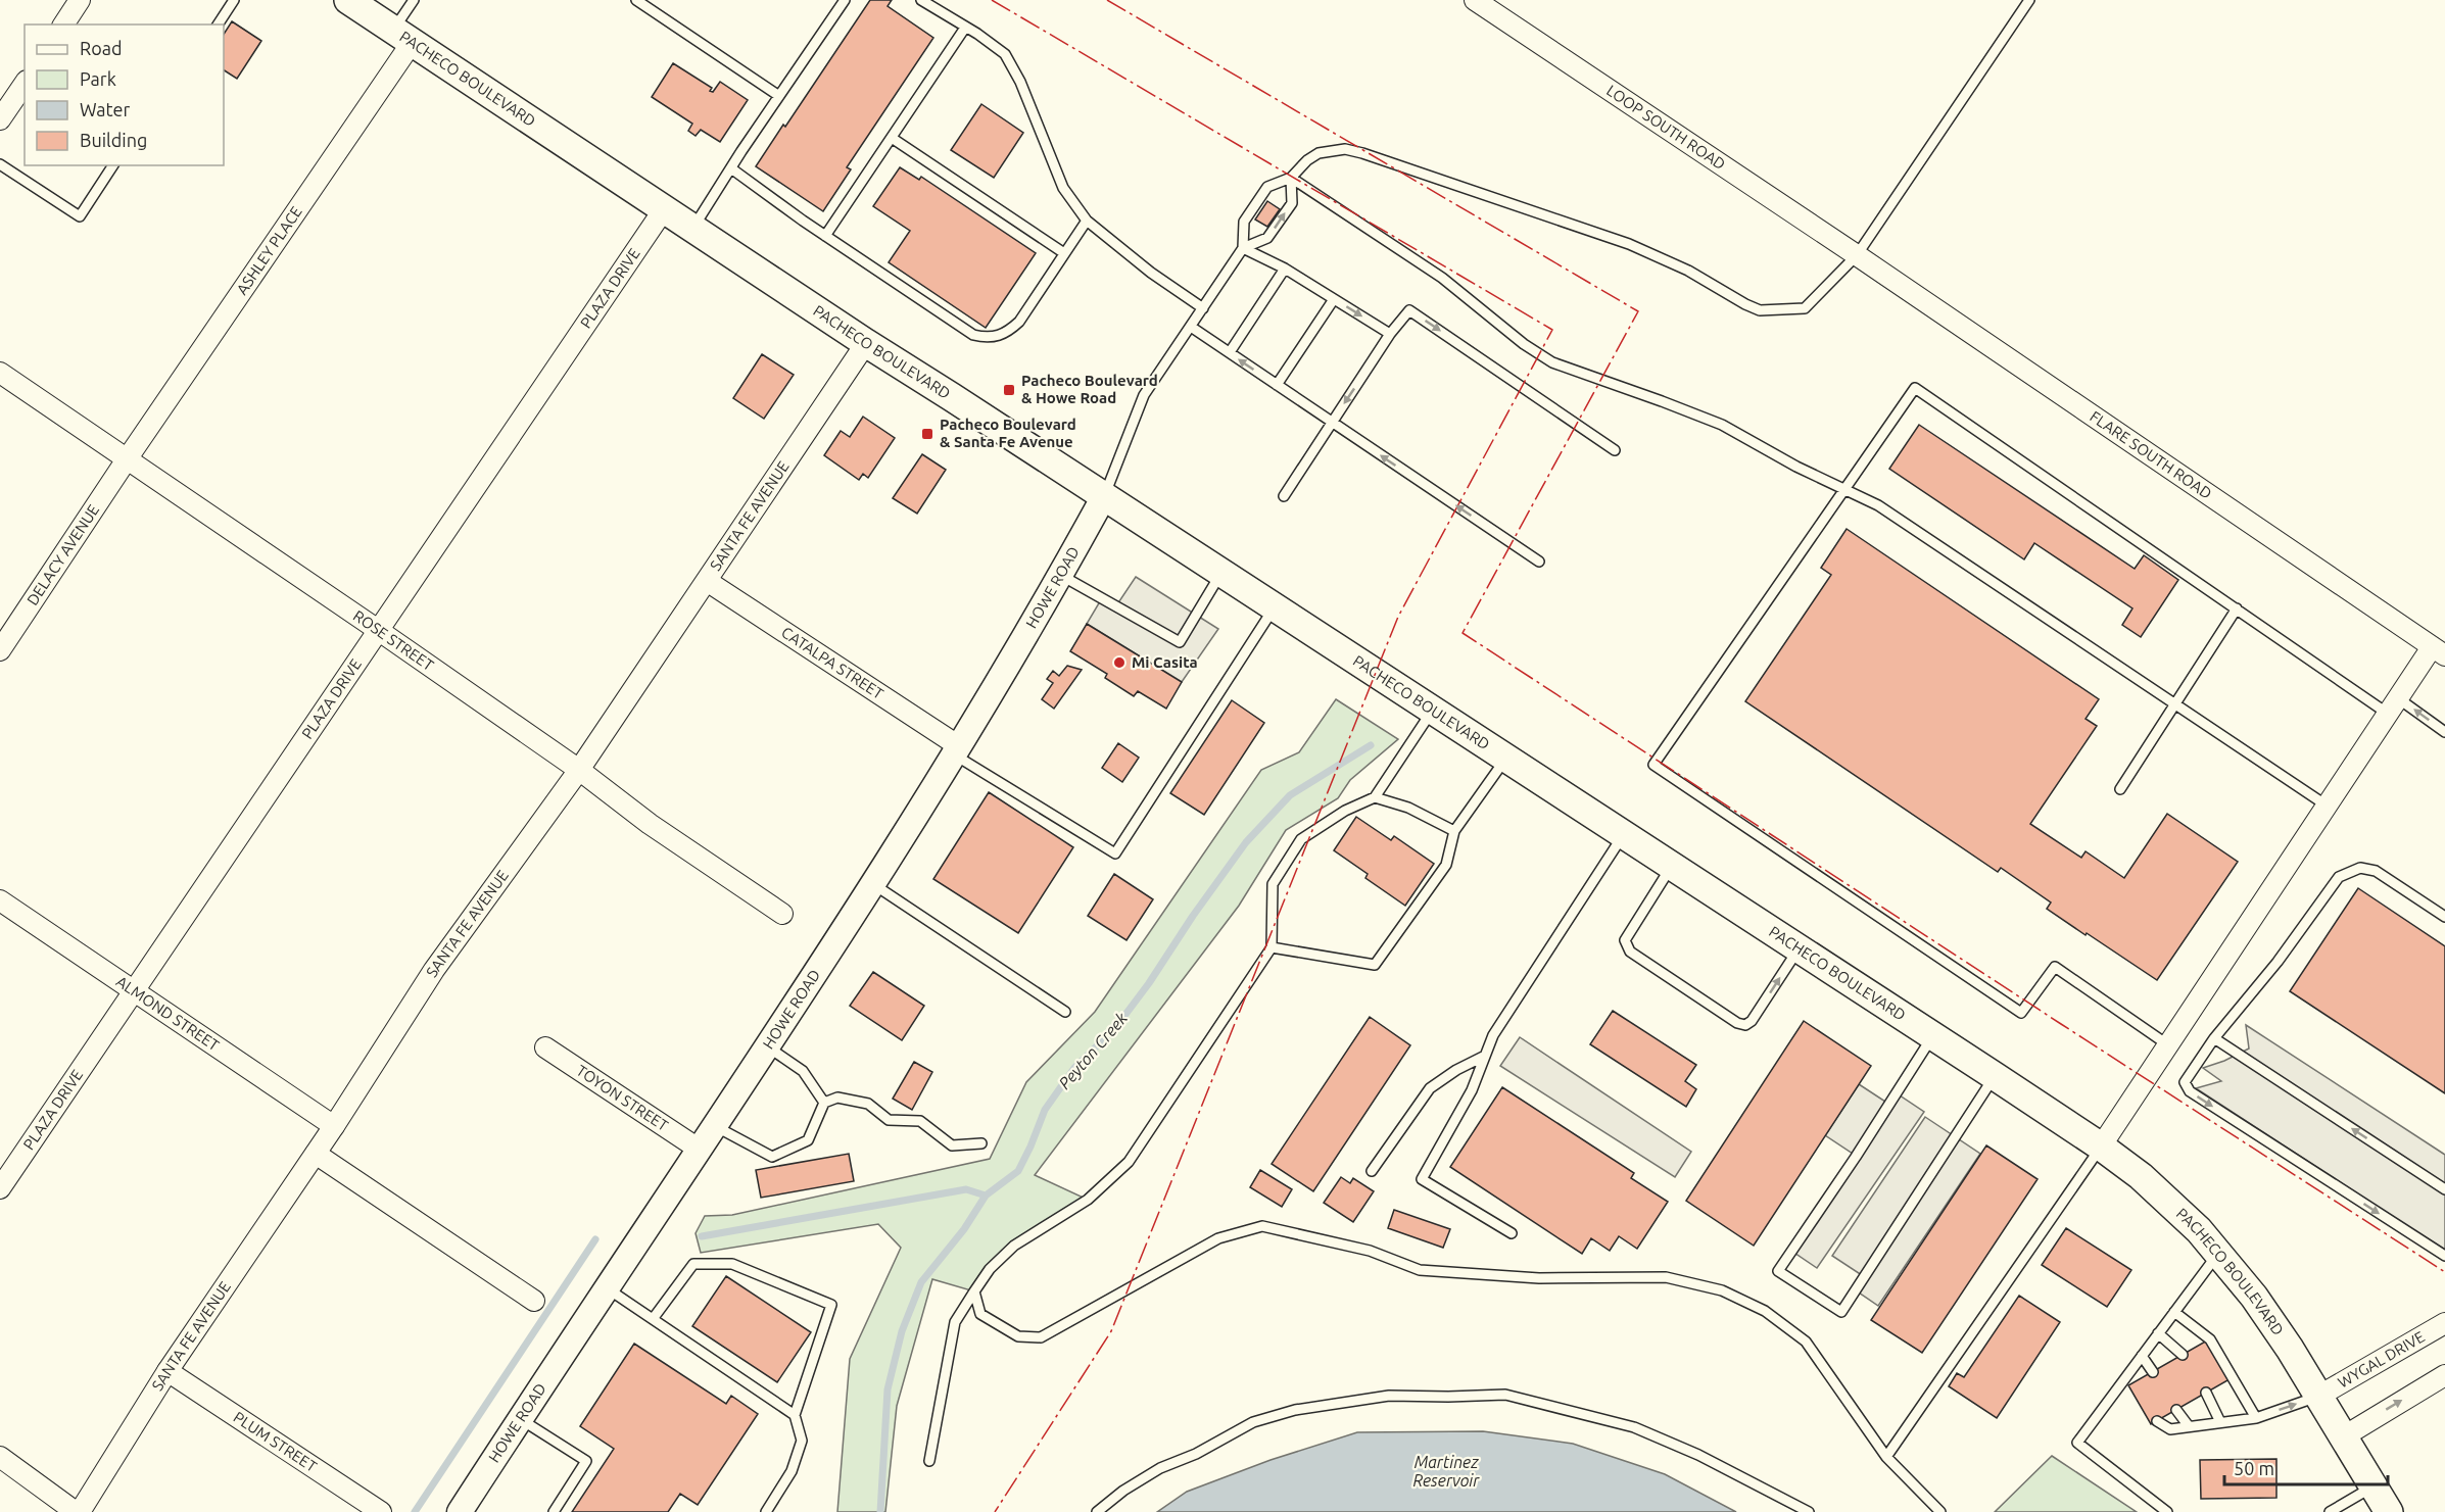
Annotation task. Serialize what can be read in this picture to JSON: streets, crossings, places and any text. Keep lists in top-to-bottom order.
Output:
{
  "streets": {
    "main road": ["PACHECO BOULEVARD"],
    "street": [
      "LOOP SOUTH ROAD",
      "ASHLEY PLACE",
      "PLAZA DRIVE",
      "FLARE SOUTH ROAD",
      "SANTA FE AVENUE",
      "DELACY AVENUE",
      "HOWE ROAD",
      "ROSE STREET",
      "CATALPA STREET",
      "ALMOND STREET",
      "TOYON STREET",
      "WYGAL DRIVE",
      "PLUM STREET"
    ]
  },
  "crossings": [
    ["PACHECO BOULEVARD", "ASHLEY PLACE"],
    ["PACHECO BOULEVARD", "PLAZA DRIVE"],
    ["PACHECO BOULEVARD", "SANTA FE AVENUE"],
    ["PACHECO BOULEVARD", "HOWE ROAD"],
    ["PACHECO BOULEVARD", "WYGAL DRIVE"],
    ["LOOP SOUTH ROAD", "FLARE SOUTH ROAD"],
    ["ASHLEY PLACE", "DELACY AVENUE"],
    ["ASHLEY PLACE", "ROSE STREET"],
    ["PLAZA DRIVE", "ROSE STREET"],
    ["PLAZA DRIVE", "ALMOND STREET"],
    ["SANTA FE AVENUE", "ROSE STREET"],
    ["SANTA FE AVENUE", "CATALPA STREET"],
    ["SANTA FE AVENUE", "ALMOND STREET"],
    ["SANTA FE AVENUE", "PLUM STREET"],
    ["DELACY AVENUE", "ROSE STREET"],
    ["HOWE ROAD", "CATALPA STREET"],
    ["HOWE ROAD", "TOYON STREET"]
  ],
  "water": ["Peyton Creek", "Martinez Reservoir"],
  "places": {
    "transit": ["Pacheco Boulevard & Howe Road", "Pacheco Boulevard & Santa Fe Avenue"],
    "other": ["Mi Casita"]
  },
  "legend": [
    "Road",
    "Park",
    "Water",
    "Building"
  ],
  "scale_bar": "50 m"
}
